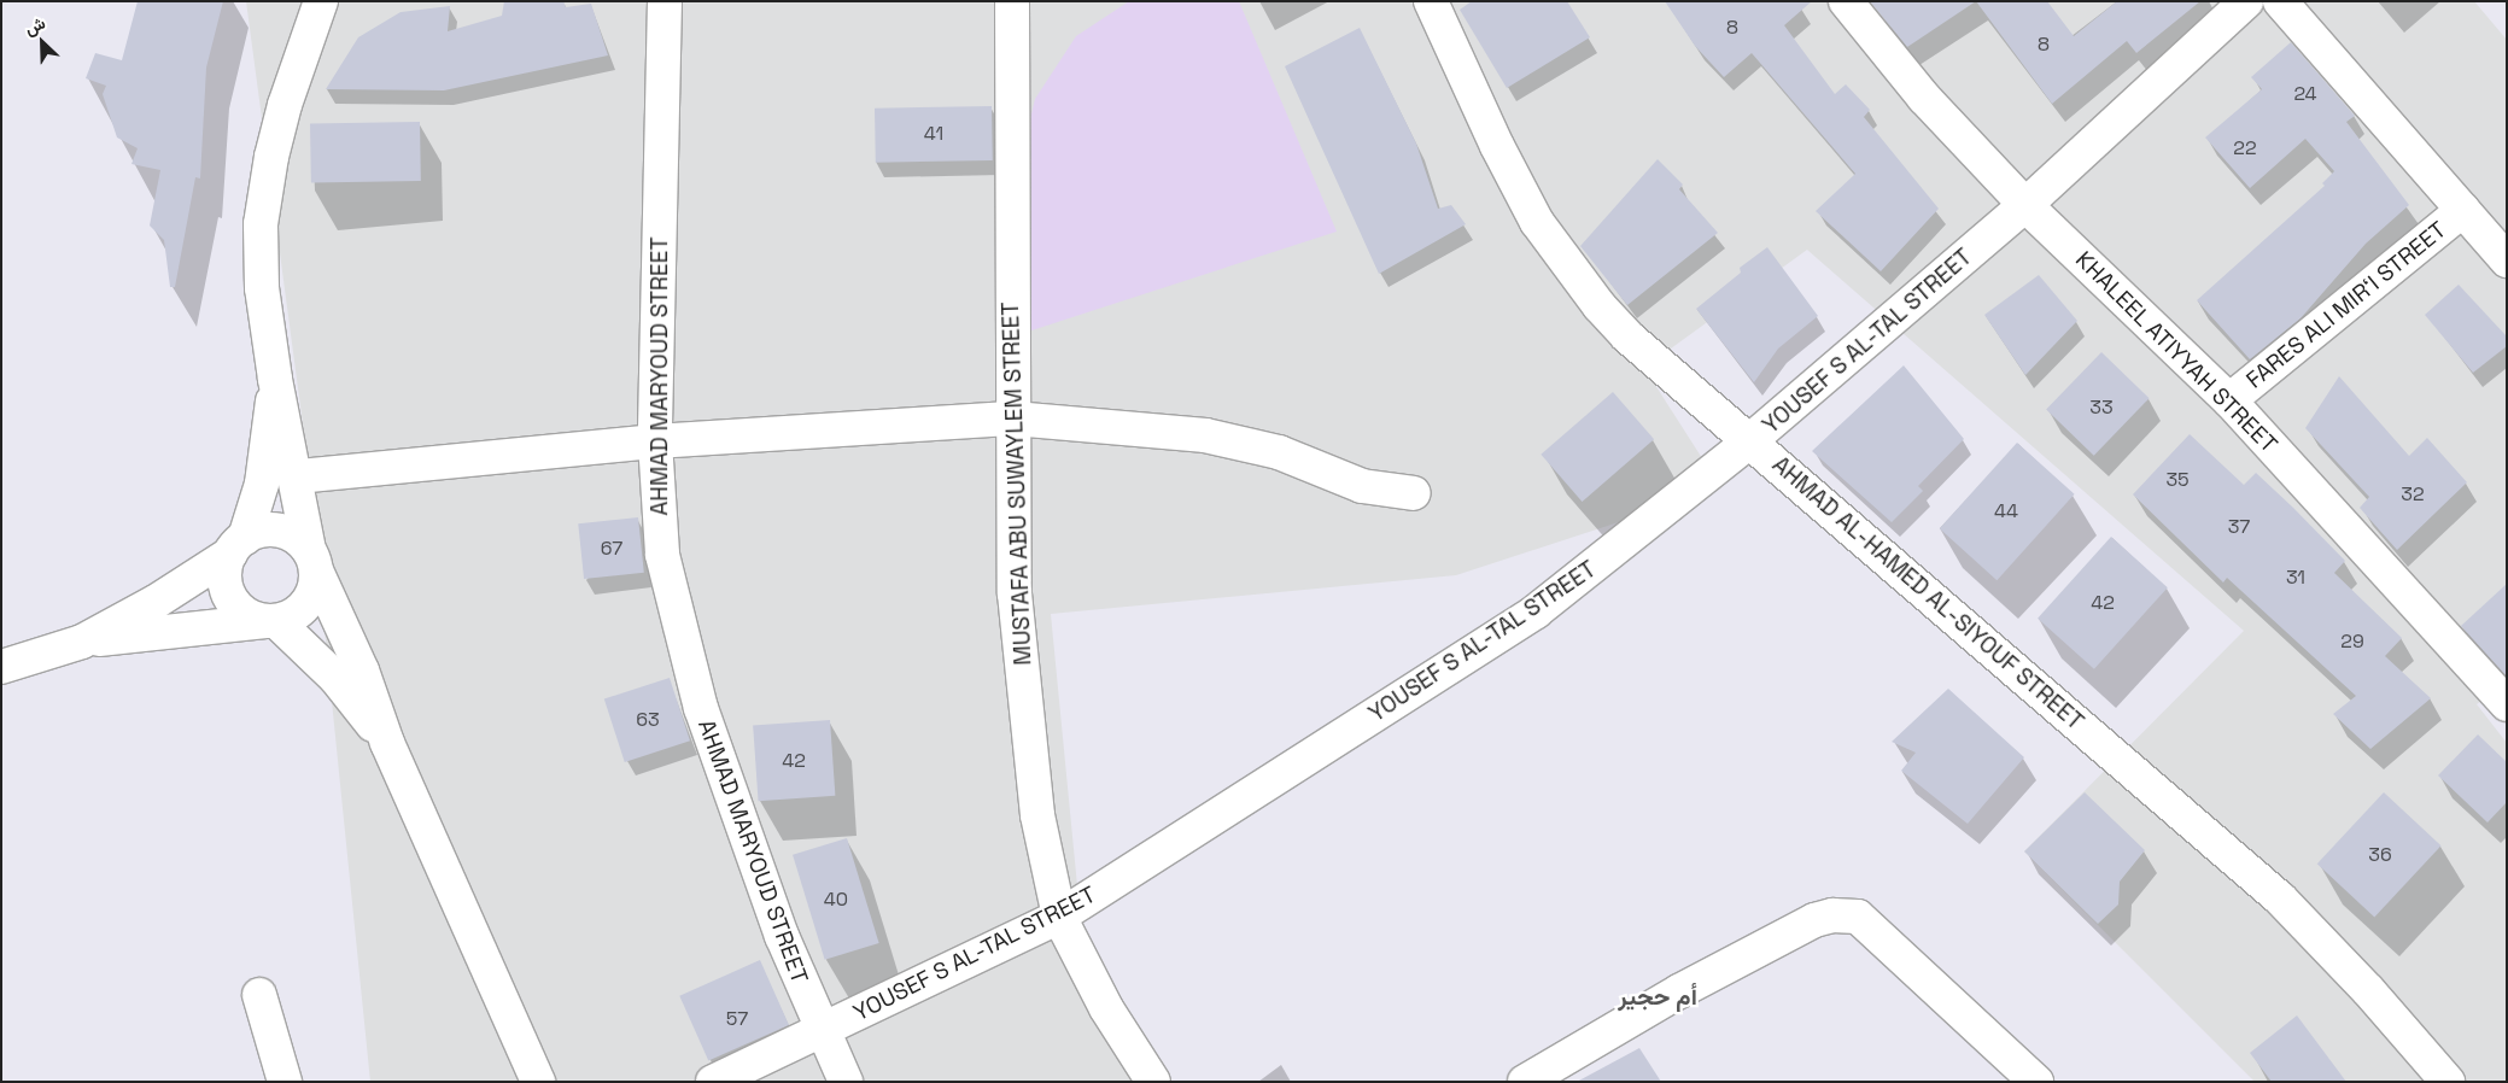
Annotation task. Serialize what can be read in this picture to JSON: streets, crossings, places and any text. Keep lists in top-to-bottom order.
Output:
{
  "streets": {
    "street": [
      "FARES ALI MIR‘I STREET",
      "YOUSEF S AL-TAL STREET",
      "KHALEEL ATIYYAH STREET",
      "AHMAD MARYOUD STREET",
      "MUSTAFA ABU SUWAYLEM STREET",
      "AHMAD AL-HAMED AL-SIYOUF STREET"
    ]
  },
  "crossings": [
    ["FARES ALI MIR‘I STREET", "KHALEEL ATIYYAH STREET"],
    ["YOUSEF S AL-TAL STREET", "KHALEEL ATIYYAH STREET"],
    ["YOUSEF S AL-TAL STREET", "AHMAD MARYOUD STREET"],
    ["YOUSEF S AL-TAL STREET", "MUSTAFA ABU SUWAYLEM STREET"],
    ["YOUSEF S AL-TAL STREET", "AHMAD AL-HAMED AL-SIYOUF STREET"]
  ],
  "districts": ["أم حجير"],
  "house_numbers": [
    "8",
    "8",
    "24",
    "41",
    "22",
    "33",
    "35",
    "32",
    "44",
    "37",
    "67",
    "31",
    "42",
    "29",
    "63",
    "42",
    "36",
    "40",
    "57"
  ],
  "north": "top left"
}
